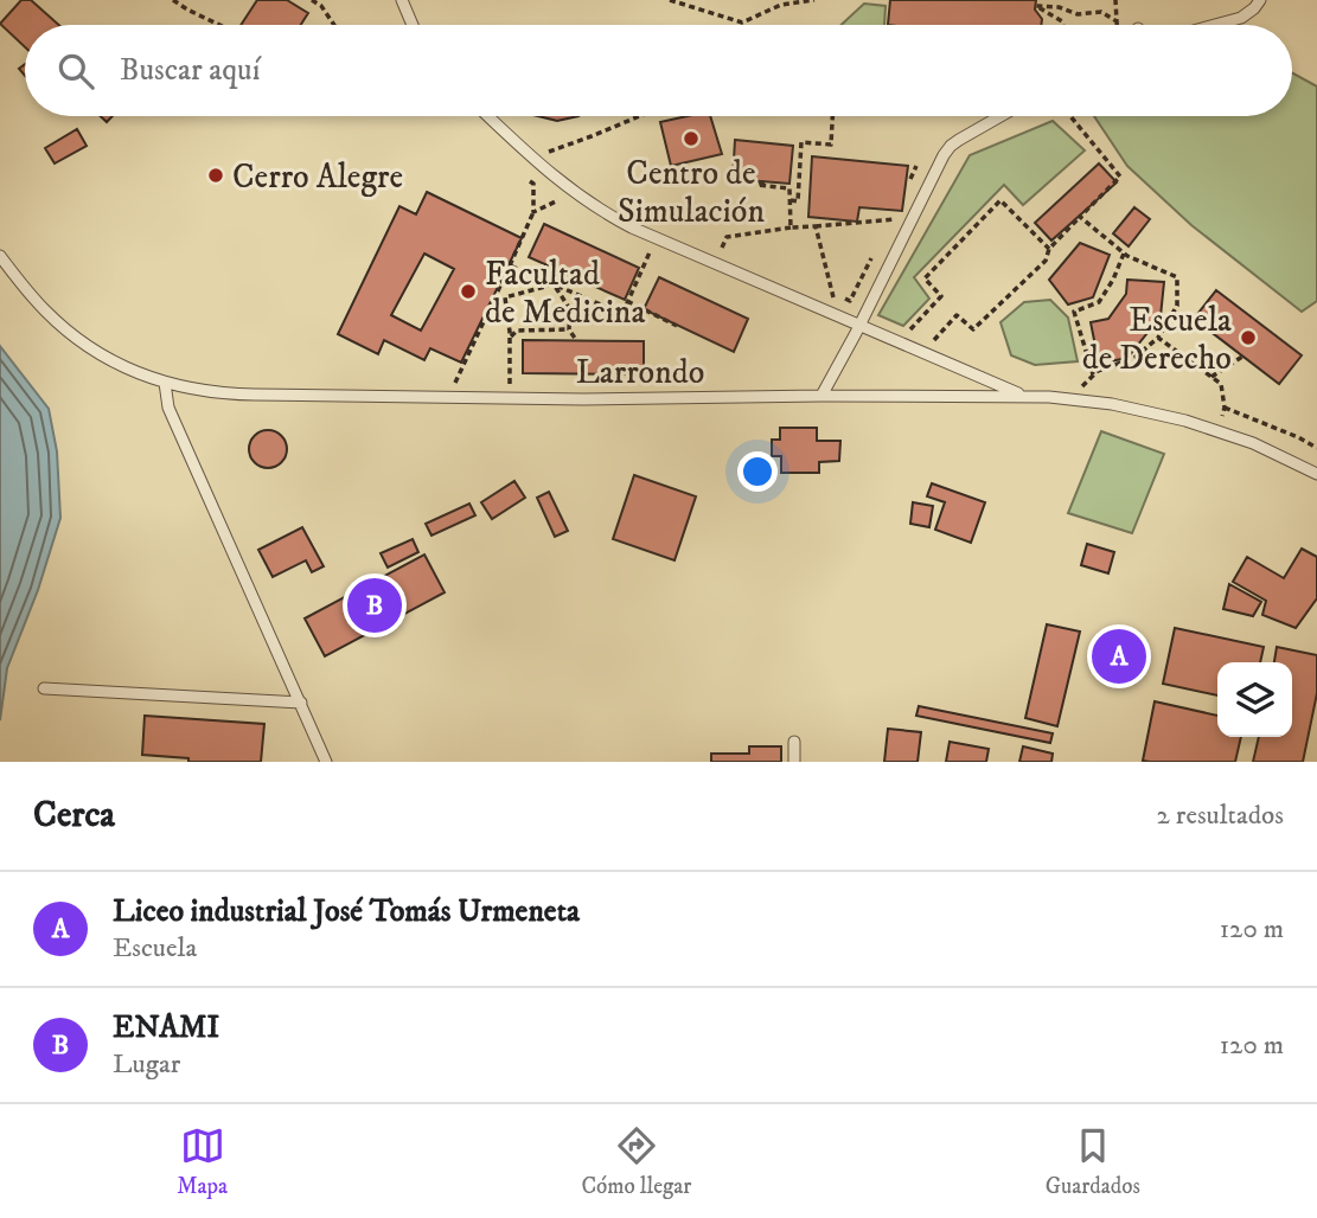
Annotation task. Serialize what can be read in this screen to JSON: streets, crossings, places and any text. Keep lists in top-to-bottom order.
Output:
{
  "streets": {
    "lane": ["Larrondo"]
  },
  "places": [
    "Centro de Simulación",
    "Cerro Alegre",
    "Facultad de Medicina",
    "Escuela de Derecho"
  ],
  "page": {
    "search": "Buscar aquí",
    "pins": ["B", "A"],
    "heading": ["Cerca", "2 resultados"],
    "list": [
      {
        "mark": "A",
        "name": "Liceo industrial José Tomás Urmeneta",
        "note": "Escuela",
        "value": "120 m"
      },
      {
        "mark": "B",
        "name": "ENAMI",
        "note": "Lugar",
        "value": "120 m"
      }
    ],
    "nav": ["Mapa", "Cómo llegar", "Guardados"]
  }
}
